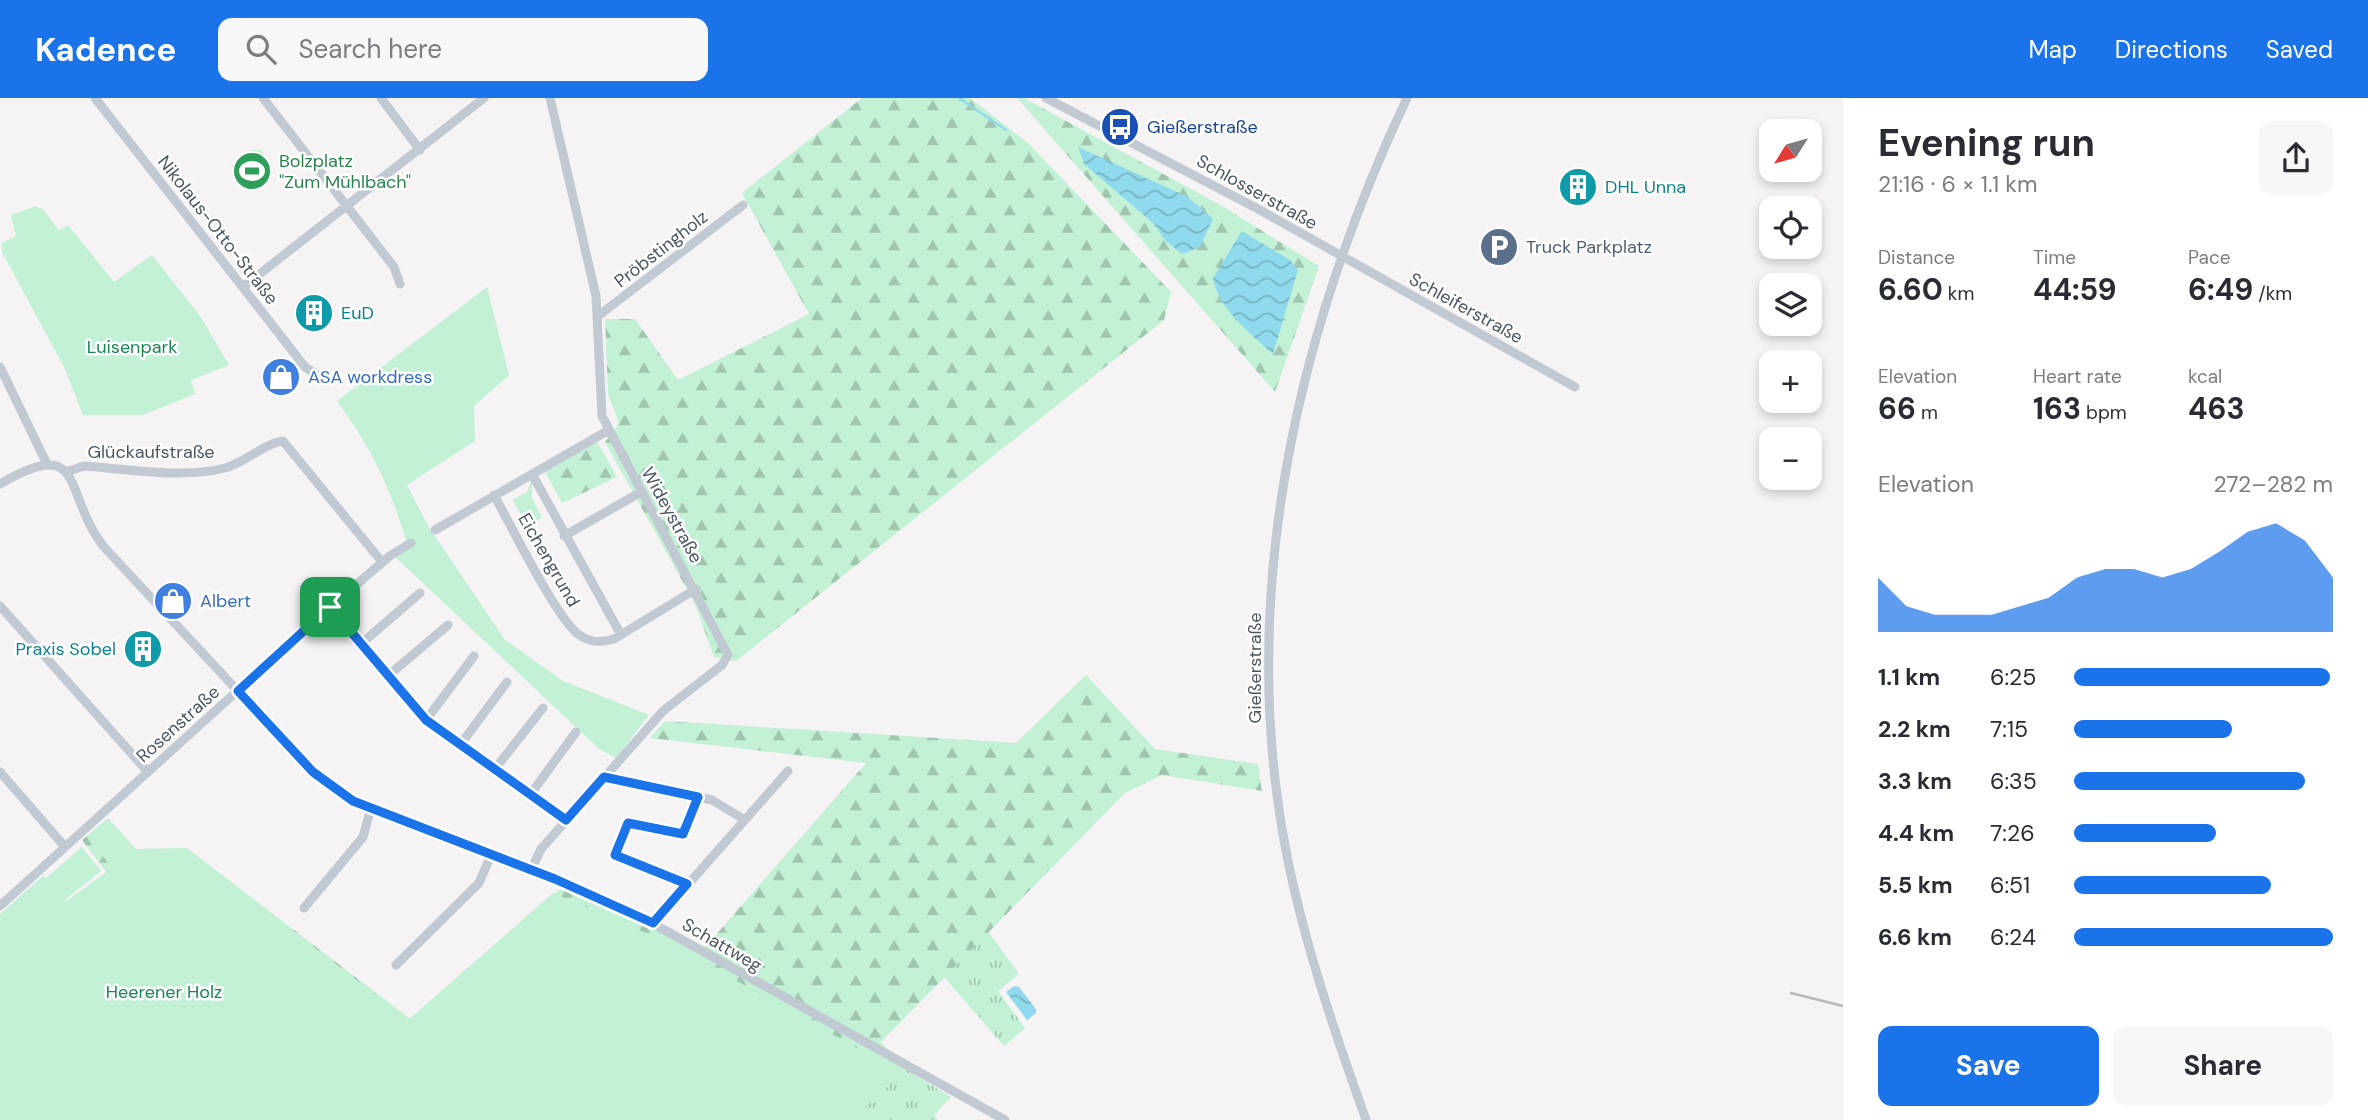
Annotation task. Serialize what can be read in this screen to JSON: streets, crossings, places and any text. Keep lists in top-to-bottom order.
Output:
{
  "streets": {
    "street": [
      "Schlosserstraße",
      "Nikolaus-Otto-Straße",
      "Pröbstingholz",
      "Schleiferstraße",
      "Glückaufstraße",
      "Wideystraße",
      "Eichengrund",
      "Gießerstraße",
      "Rosenstraße",
      "Schattweg"
    ]
  },
  "crossings": [
    ["Schlosserstraße", "Schleiferstraße"],
    ["Schlosserstraße", "Gießerstraße"],
    ["Pröbstingholz", "Wideystraße"],
    ["Schleiferstraße", "Gießerstraße"],
    ["Glückaufstraße", "Rosenstraße"],
    ["Glückaufstraße", "Schattweg"],
    ["Wideystraße", "Eichengrund"],
    ["Wideystraße", "Schattweg"],
    ["Rosenstraße", "Schattweg"]
  ],
  "parks": ["Luisenpark", "Heerener Holz"],
  "places": {
    "bus stop": ["Gießerstraße"],
    "sports": ["Bolzplatz \"Zum Mühlbach\""],
    "building": ["DHL Unna", "EuD", "Praxis Sobel"],
    "parking": ["Truck Parkplatz"],
    "shop": ["ASA workdress", "Albert"]
  },
  "north": "bottom left",
  "page": {
    "header": "Kadence",
    "search": "Search here",
    "nav": ["Map", "Directions", "Saved"],
    "heading": ["Evening run", "21:16 · 6 × 1.1 km"],
    "map_buttons": ["+", "−"],
    "stats": [
      ["Distance", "6.60 km"],
      ["Time", "44:59"],
      ["Pace", "6:49 /km"],
      ["Elevation", "66 m"],
      ["Heart rate", "163 bpm"],
      ["kcal", "463"]
    ],
    "chart": ["Elevation", "272–282 m"],
    "list": [
      {
        "name": "1.1 km",
        "note": "6:25"
      },
      {
        "name": "2.2 km",
        "note": "7:15"
      },
      {
        "name": "3.3 km",
        "note": "6:35"
      },
      {
        "name": "4.4 km",
        "note": "7:26"
      },
      {
        "name": "5.5 km",
        "note": "6:51"
      },
      {
        "name": "6.6 km",
        "note": "6:24"
      }
    ],
    "buttons": ["Save", "Share"]
  }
}
